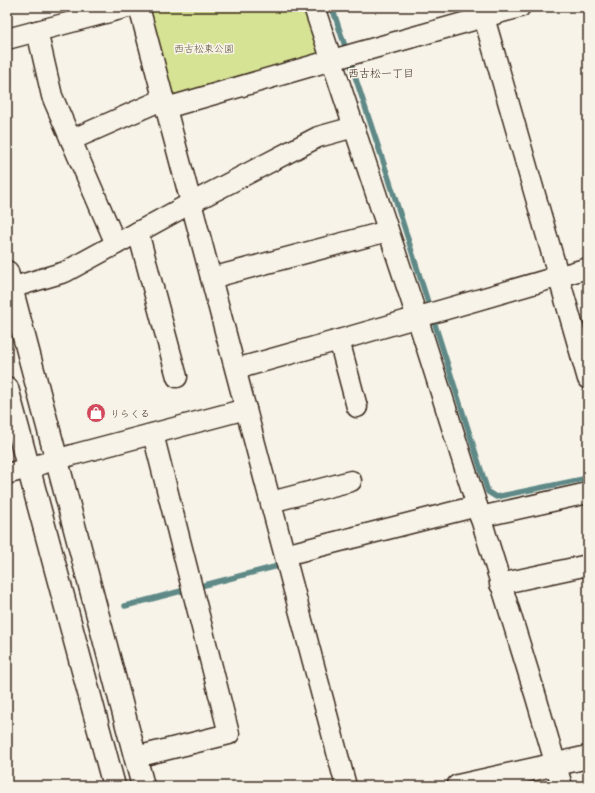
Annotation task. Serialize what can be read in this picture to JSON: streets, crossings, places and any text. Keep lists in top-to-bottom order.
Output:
{
  "districts": ["西古松一丁目"],
  "parks": ["西古松東公園"],
  "places": {
    "shop": ["りらくる"]
  }
}
